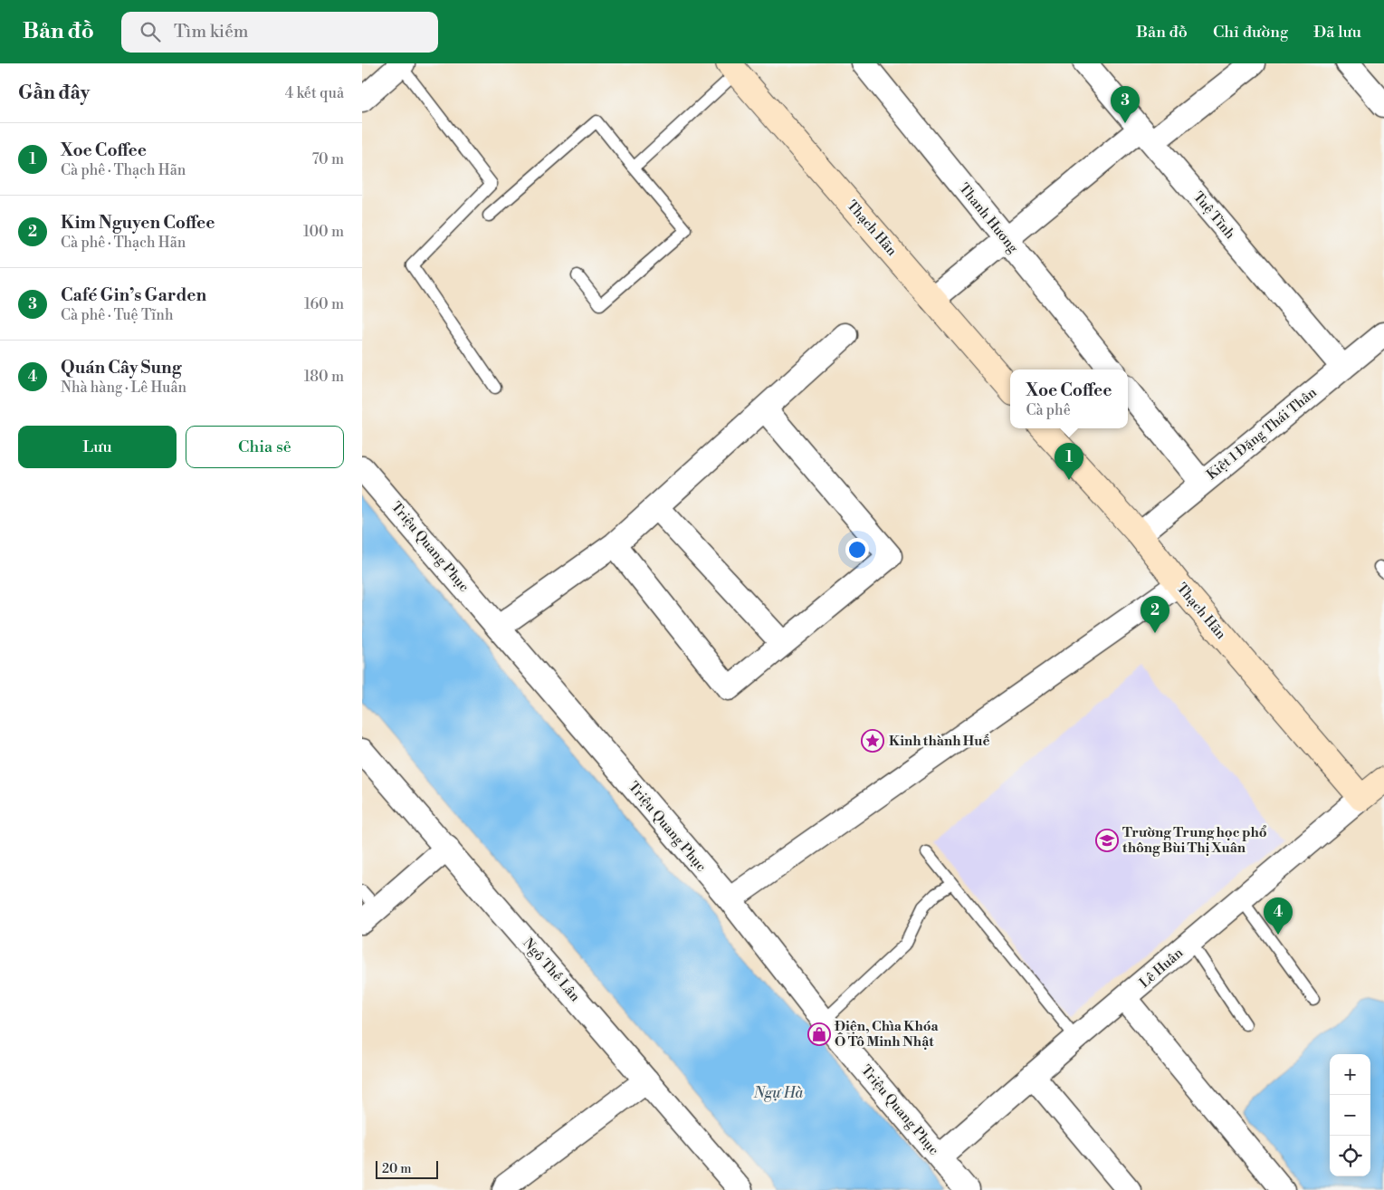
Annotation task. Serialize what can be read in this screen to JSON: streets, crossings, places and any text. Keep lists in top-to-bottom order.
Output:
{
  "streets": {
    "street": [
      "Tuệ Tĩnh",
      "Thanh Hương",
      "Thạch Hãn",
      "Kiệt 1 Đặng Thái Thân",
      "Triệu Quang Phục",
      "Lê Huân",
      "Ngô Thế Lân"
    ]
  },
  "crossings": [
    ["Tuệ Tĩnh", "Kiệt 1 Đặng Thái Thân"],
    ["Thạch Hãn", "Kiệt 1 Đặng Thái Thân"],
    ["Thạch Hãn", "Lê Huân"],
    ["Triệu Quang Phục", "Lê Huân"]
  ],
  "water": ["Ngự Hà"],
  "places": {
    "place": ["Kinh thành Huế"],
    "school or university": ["Trường Trung học phổ thông Bùi Thị Xuân"],
    "shop": ["Điện, Chìa Khóa Ô Tô Minh Nhật"]
  },
  "scale_bar": "20 m",
  "page": {
    "header": "Bản đồ",
    "search": "Tìm kiếm",
    "nav": ["Bản đồ", "Chỉ đường", "Đã lưu"],
    "heading": ["Gần đây", "4 kết quả"],
    "pins": [
      "3",
      "1",
      "2",
      "4"
    ],
    "list": [
      {
        "mark": "1",
        "name": "Xoe Coffee",
        "note": "Cà phê · Thạch Hãn",
        "value": "70 m"
      },
      {
        "mark": "2",
        "name": "Kim Nguyen Coffee",
        "note": "Cà phê · Thạch Hãn",
        "value": "100 m"
      },
      {
        "mark": "3",
        "name": "Café Gin’s Garden",
        "note": "Cà phê · Tuệ Tĩnh",
        "value": "160 m"
      },
      {
        "mark": "4",
        "name": "Quán Cây Sung",
        "note": "Nhà hàng · Lê Huân",
        "value": "180 m"
      }
    ],
    "popup": ["Xoe Coffee", "Cà phê"],
    "buttons": ["Lưu", "Chia sẻ"],
    "map_buttons": ["+", "−"],
    "scale": "20 m"
  }
}
